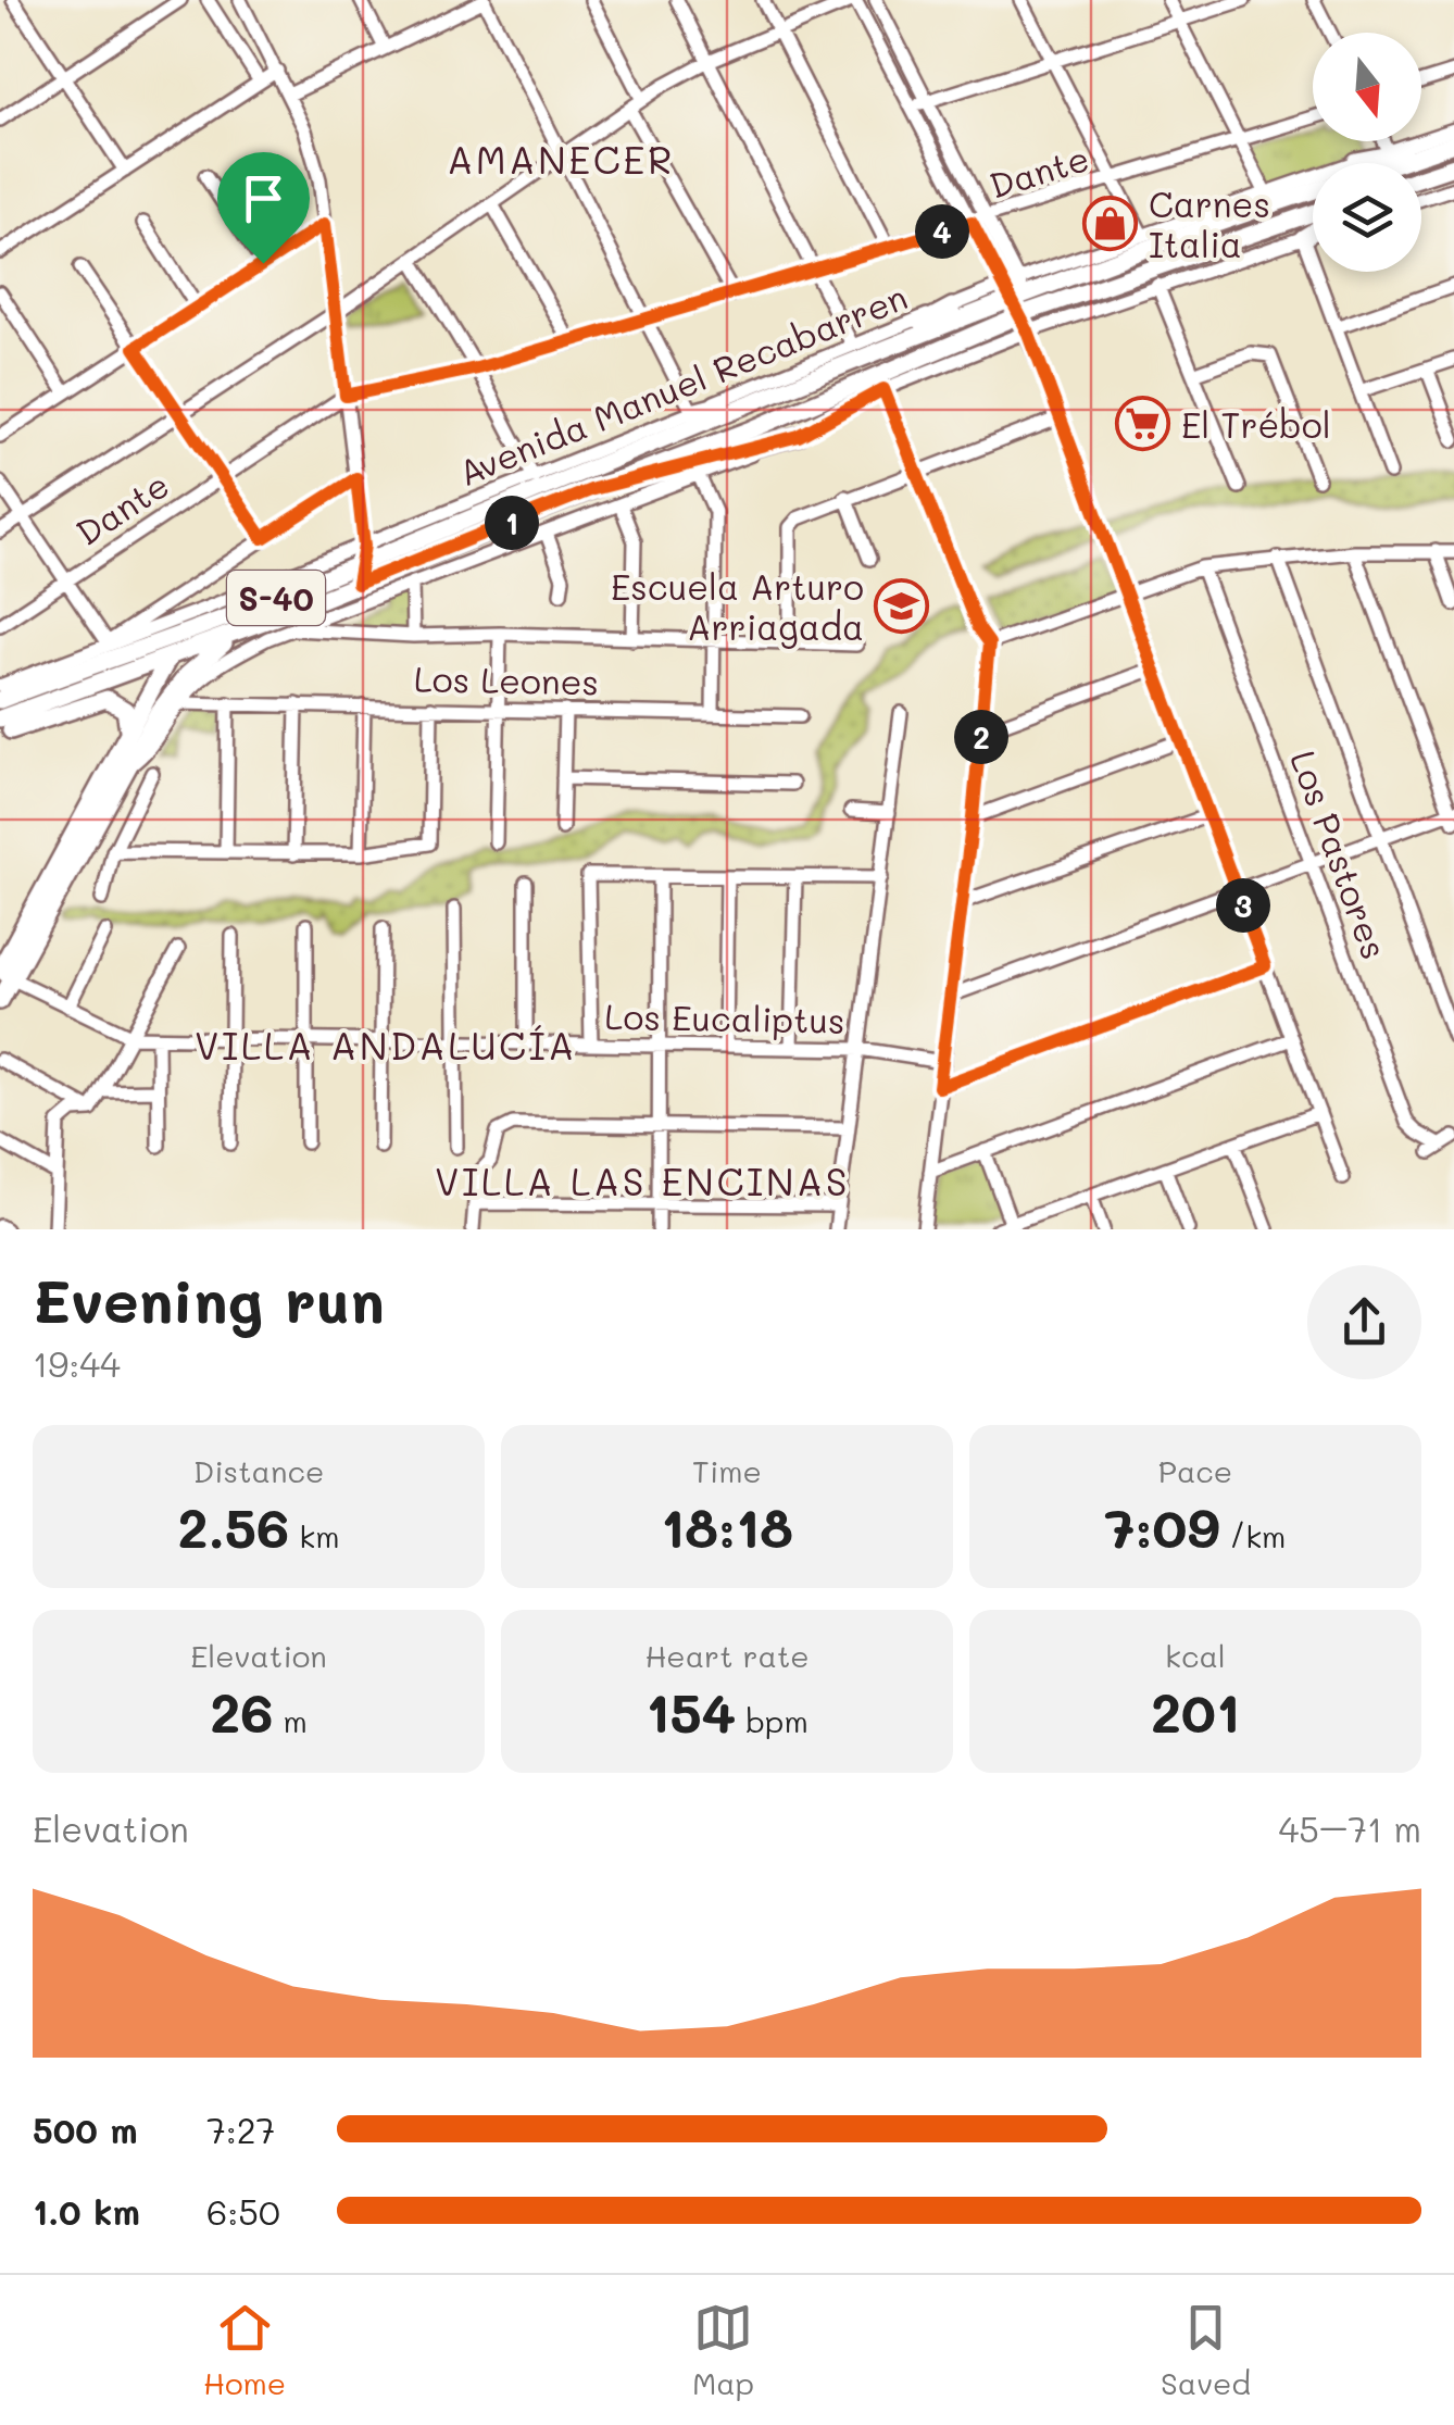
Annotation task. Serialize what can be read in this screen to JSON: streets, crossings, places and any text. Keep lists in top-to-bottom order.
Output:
{
  "streets": {
    "main road": ["Avenida Manuel Recabarren", "S-40"],
    "street": [
      "Dante",
      "Los Leones",
      "Los Pastores",
      "Los Eucaliptus"
    ]
  },
  "districts": ["AMANECER", "VILLA ANDALUCÍA", "VILLA LAS ENCINAS"],
  "places": {
    "shop": ["Carnes Italia"],
    "supermarket": ["El Trébol"],
    "school or university": ["Escuela Arturo Arriagada"]
  },
  "north": "bottom",
  "page": {
    "pins": [
      "4",
      "1",
      "2",
      "3"
    ],
    "heading": ["Evening run", "19:44"],
    "stats": [
      ["Distance", "2.56 km"],
      ["Time", "18:18"],
      ["Pace", "7:09 /km"],
      ["Elevation", "26 m"],
      ["Heart rate", "154 bpm"],
      ["kcal", "201"]
    ],
    "chart": ["Elevation", "45–71 m"],
    "list": [
      {
        "name": "500 m",
        "note": "7:27"
      },
      {
        "name": "1.0 km",
        "note": "6:50"
      }
    ],
    "tabs": ["Home", "Map", "Saved"]
  }
}
